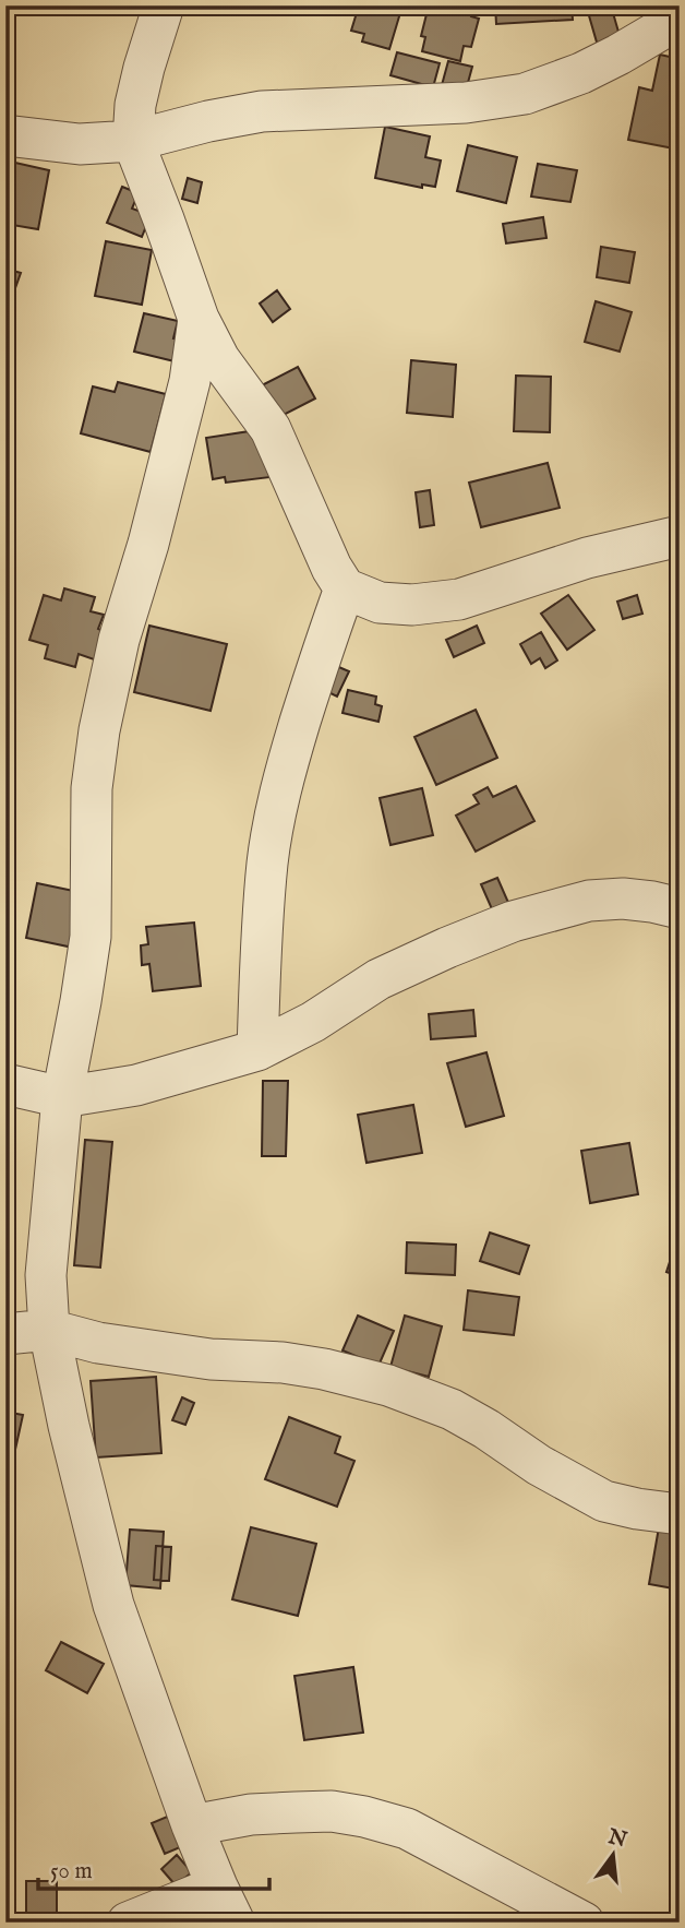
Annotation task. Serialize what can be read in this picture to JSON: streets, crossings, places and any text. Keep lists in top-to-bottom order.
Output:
{
  "scale_bar": "50 m",
  "north": "top"
}
